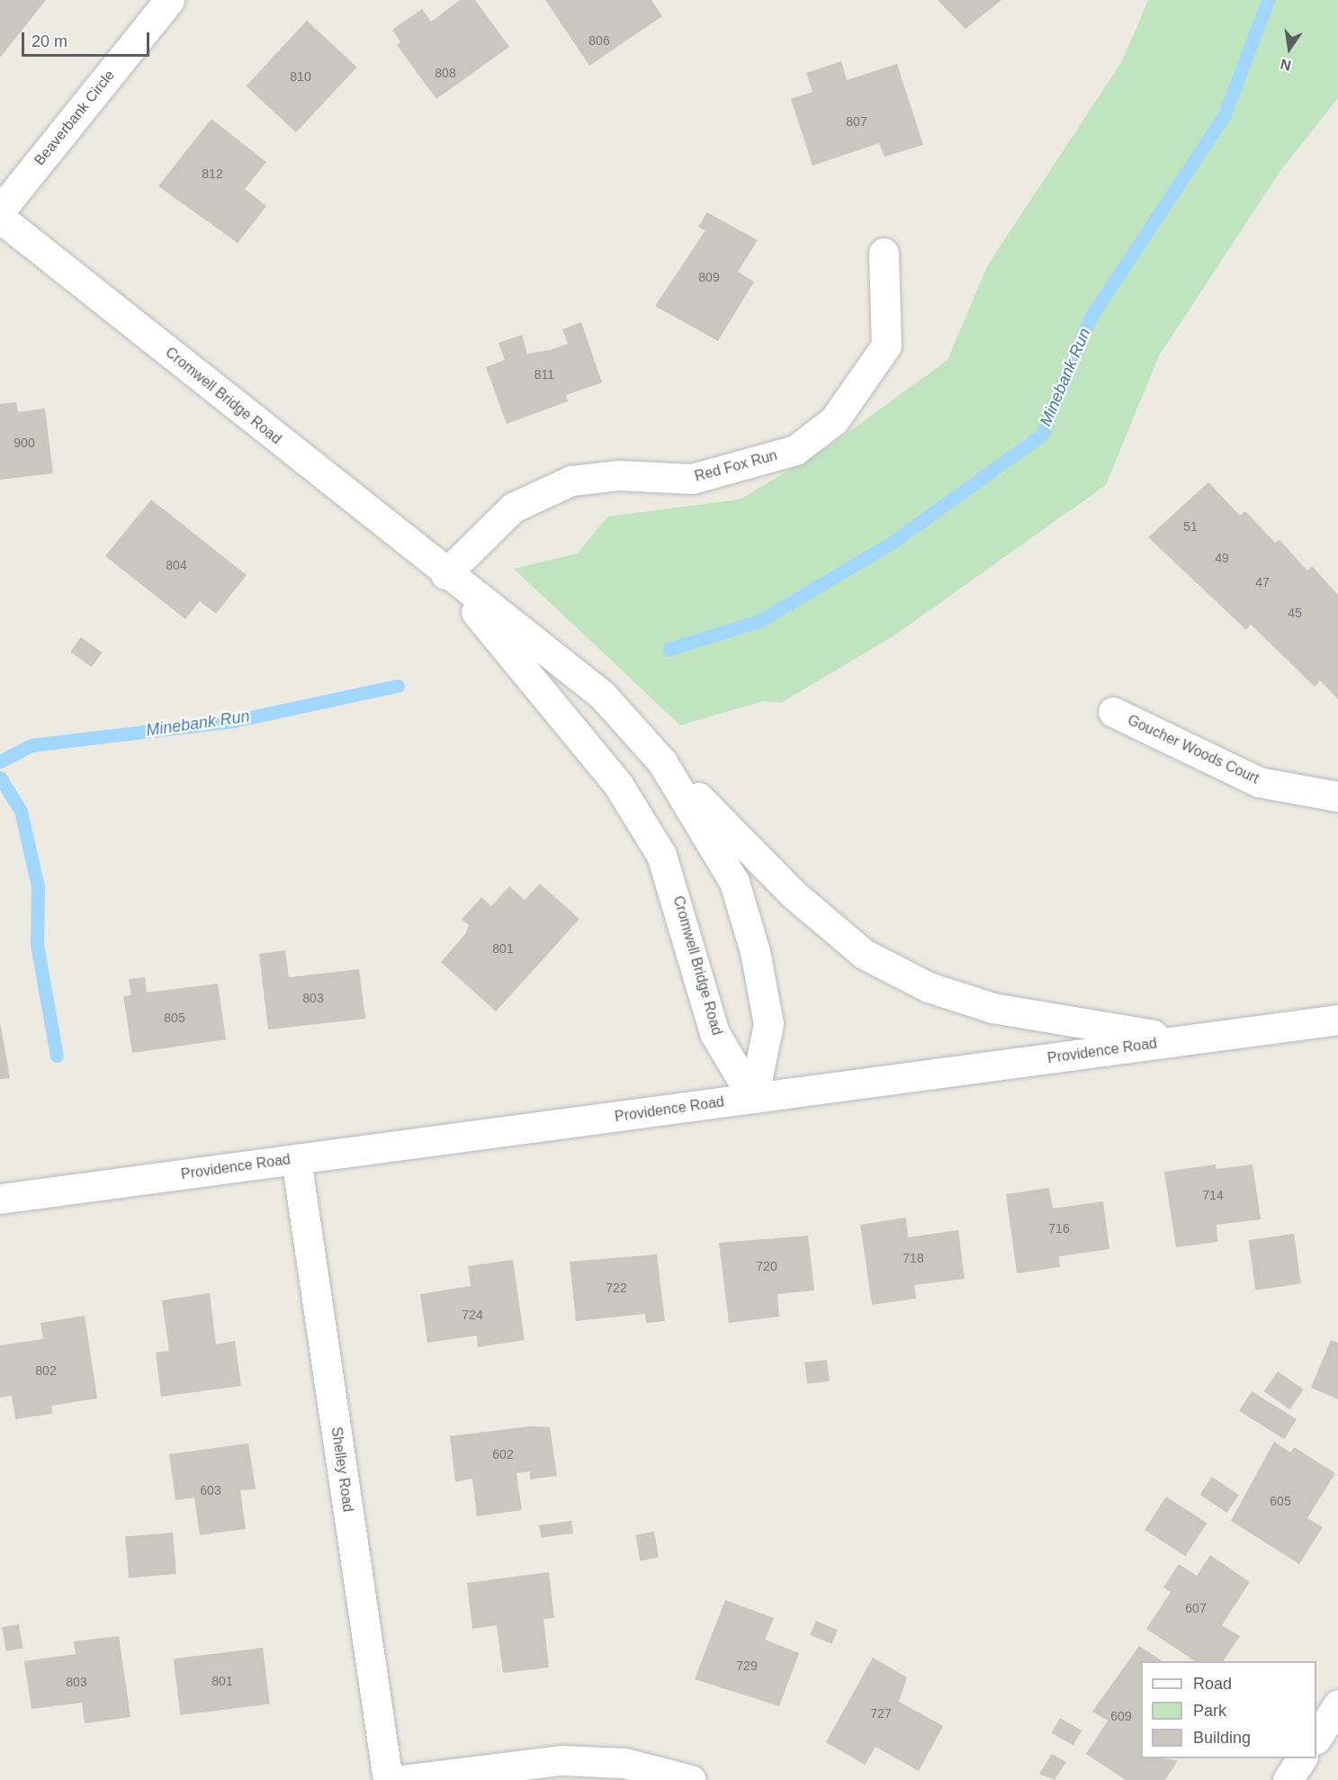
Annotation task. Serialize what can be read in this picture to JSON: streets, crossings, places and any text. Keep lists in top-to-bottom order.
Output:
{
  "streets": {
    "street": [
      "Beaverbank Circle",
      "Cromwell Bridge Road",
      "Red Fox Run",
      "Goucher Woods Court",
      "Providence Road",
      "Shelley Road"
    ]
  },
  "crossings": [
    ["Cromwell Bridge Road", "Red Fox Run"],
    ["Cromwell Bridge Road", "Providence Road"],
    ["Providence Road", "Shelley Road"]
  ],
  "water": ["Minebank Run"],
  "house_numbers": [
    "806",
    "808",
    "810",
    "807",
    "812",
    "809",
    "811",
    "900",
    "51",
    "49",
    "804",
    "47",
    "45",
    "801",
    "803",
    "805",
    "714",
    "716",
    "718",
    "720",
    "722",
    "724",
    "802",
    "602",
    "603",
    "605",
    "607",
    "729",
    "801",
    "803",
    "727",
    "609"
  ],
  "legend": ["Road", "Park", "Building"],
  "scale_bar": "20 m",
  "north": "bottom"
}
